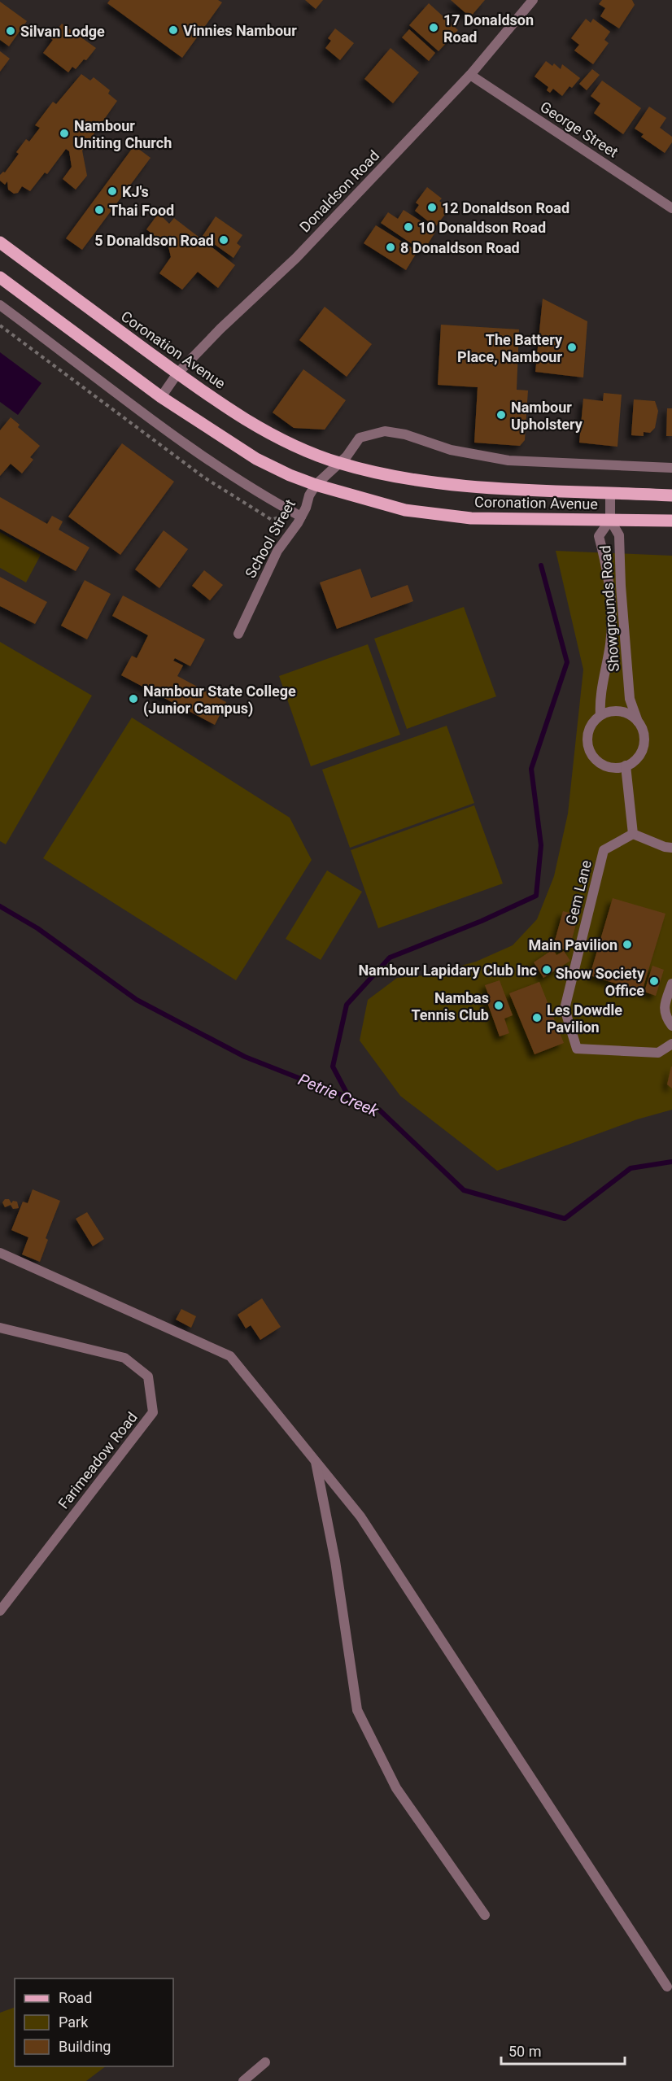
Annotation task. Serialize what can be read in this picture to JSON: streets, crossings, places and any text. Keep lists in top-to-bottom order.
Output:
{
  "streets": {
    "main road": ["Coronation Avenue"],
    "street": [
      "George Street",
      "Donaldson Road",
      "School Street",
      "Showgrounds Road",
      "Gem Lane",
      "Farimeadow Road"
    ]
  },
  "crossings": [
    ["George Street", "Donaldson Road"],
    ["Donaldson Road", "Coronation Avenue"],
    ["Coronation Avenue", "School Street"],
    ["Coronation Avenue", "Showgrounds Road"]
  ],
  "water": ["Petrie Creek"],
  "places": [
    "17 Donaldson Road",
    "Vinnies Nambour",
    "Silvan Lodge",
    "Nambour Uniting Church",
    "KJ's",
    "12 Donaldson Road",
    "Thai Food",
    "10 Donaldson Road",
    "5 Donaldson Road",
    "8 Donaldson Road",
    "The Battery Place, Nambour",
    "Nambour Upholstery",
    "Nambour State College (Junior Campus)",
    "Main Pavilion",
    "Nambour Lapidary Club Inc",
    "Show Society Office",
    "Nambas Tennis Club",
    "Les Dowdle Pavilion"
  ],
  "legend": ["Road", "Park", "Building"],
  "scale_bar": "50 m"
}
